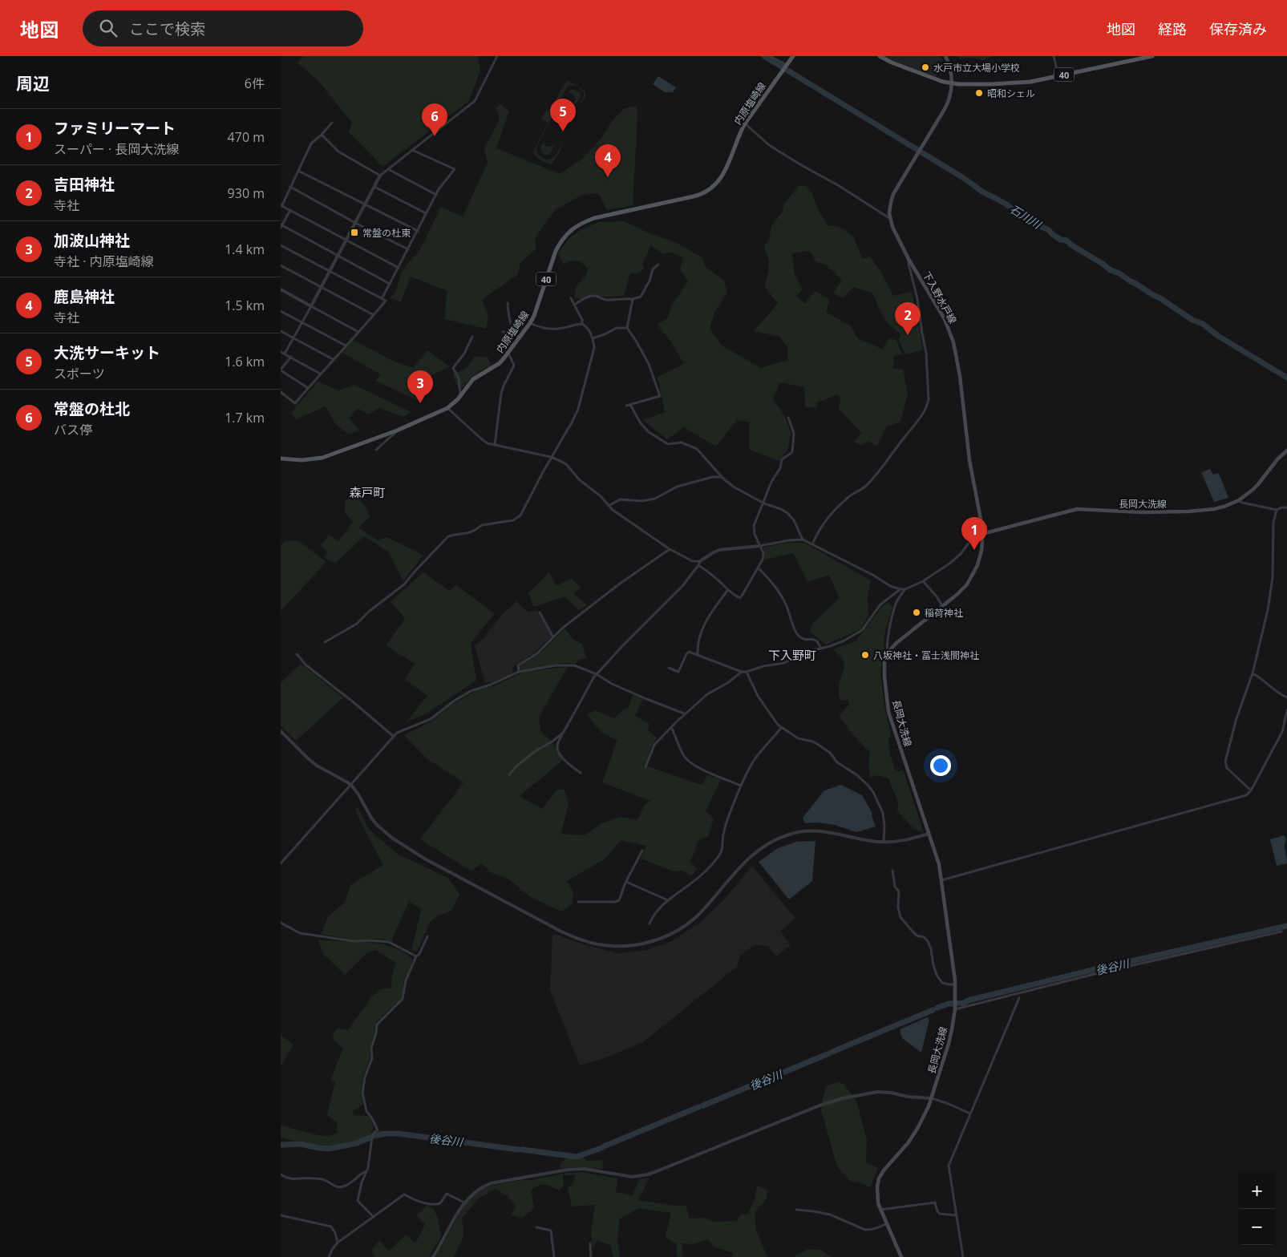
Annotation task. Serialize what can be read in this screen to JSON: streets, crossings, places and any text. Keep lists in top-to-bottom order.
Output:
{
  "streets": {
    "main road": [
      "40",
      "内原塩崎線",
      "下入野水戸線",
      "長岡大洗線"
    ]
  },
  "crossings": [
    ["下入野水戸線", "長岡大洗線"]
  ],
  "districts": ["森戸町", "下入野町"],
  "water": ["石川川", "後谷川"],
  "places": {
    "other": [
      "水戸市立大場小学校",
      "昭和シェル",
      "稲荷神社",
      "八坂神社・冨士浅間神社"
    ],
    "transit": ["常盤の杜東"]
  },
  "page": {
    "header": "地図",
    "search": "ここで検索",
    "nav": ["地図", "経路", "保存済み"],
    "heading": ["周辺", "6件"],
    "pins": [
      "5",
      "6",
      "4",
      "2",
      "3",
      "1"
    ],
    "list": [
      {
        "mark": "1",
        "name": "ファミリーマート",
        "note": "スーパー · 長岡大洗線",
        "value": "470 m"
      },
      {
        "mark": "2",
        "name": "吉田神社",
        "note": "寺社",
        "value": "930 m"
      },
      {
        "mark": "3",
        "name": "加波山神社",
        "note": "寺社 · 内原塩崎線",
        "value": "1.4 km"
      },
      {
        "mark": "4",
        "name": "鹿島神社",
        "note": "寺社",
        "value": "1.5 km"
      },
      {
        "mark": "5",
        "name": "大洗サーキット",
        "note": "スポーツ",
        "value": "1.6 km"
      },
      {
        "mark": "6",
        "name": "常盤の杜北",
        "note": "バス停",
        "value": "1.7 km"
      }
    ],
    "map_buttons": ["+", "−"]
  }
}
